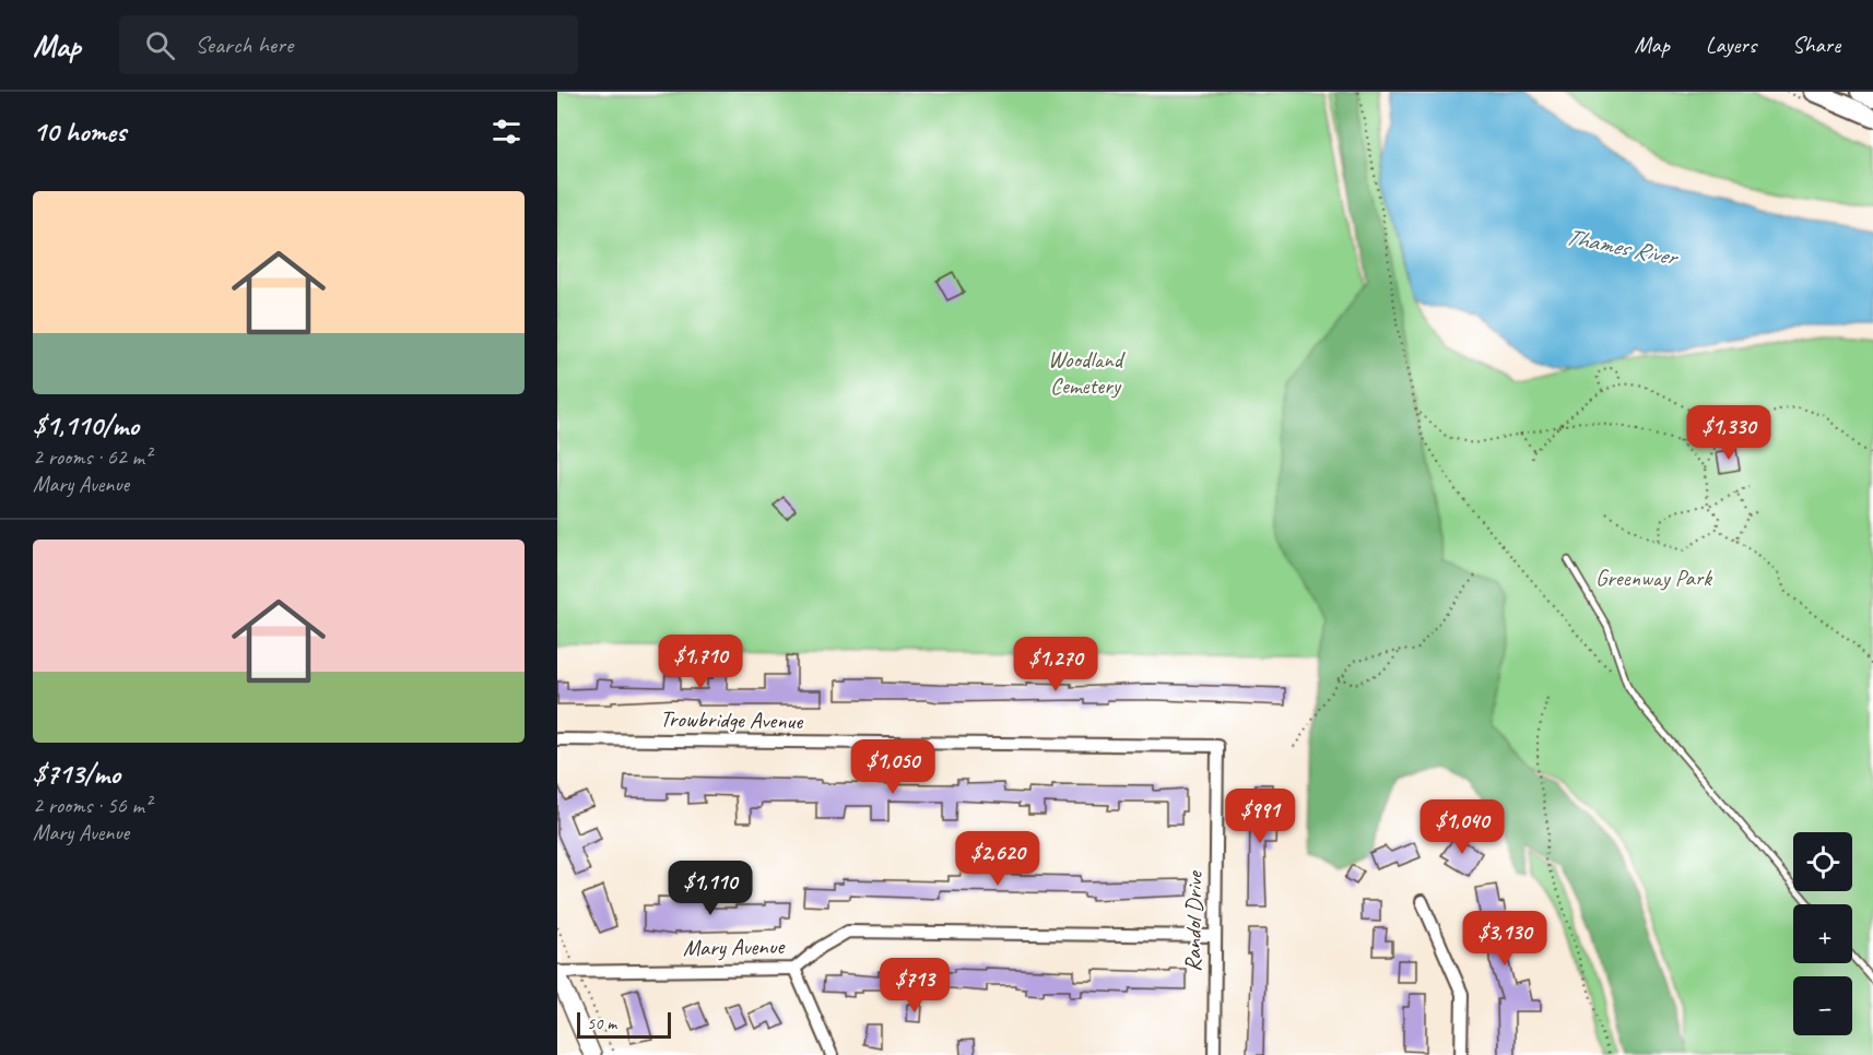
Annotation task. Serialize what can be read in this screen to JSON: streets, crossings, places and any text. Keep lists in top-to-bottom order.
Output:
{
  "streets": {
    "street": ["Trowbridge Avenue", "Randol Drive", "Mary Avenue"]
  },
  "crossings": [
    ["Trowbridge Avenue", "Randol Drive"],
    ["Randol Drive", "Mary Avenue"]
  ],
  "water": ["Thames River"],
  "parks": ["Woodland Cemetery", "Greenway Park"],
  "scale_bar": "50 m",
  "page": {
    "header": "Map",
    "search": "Search here",
    "nav": ["Map", "Layers", "Share"],
    "heading": "10 homes",
    "list": [
      {
        "name": "$1,110/mo",
        "note": "2 rooms · 62 m² · Mary Avenue"
      },
      {
        "name": "$713/mo",
        "note": "2 rooms · 56 m² · Mary Avenue"
      }
    ],
    "price": [
      "$1,330",
      "$1,710",
      "$1,270",
      "$1,050",
      "$991",
      "$1,040",
      "$2,620",
      "$1,110",
      "$3,130",
      "$713"
    ],
    "map_buttons": ["+", "−"],
    "scale": "50 m"
  }
}
